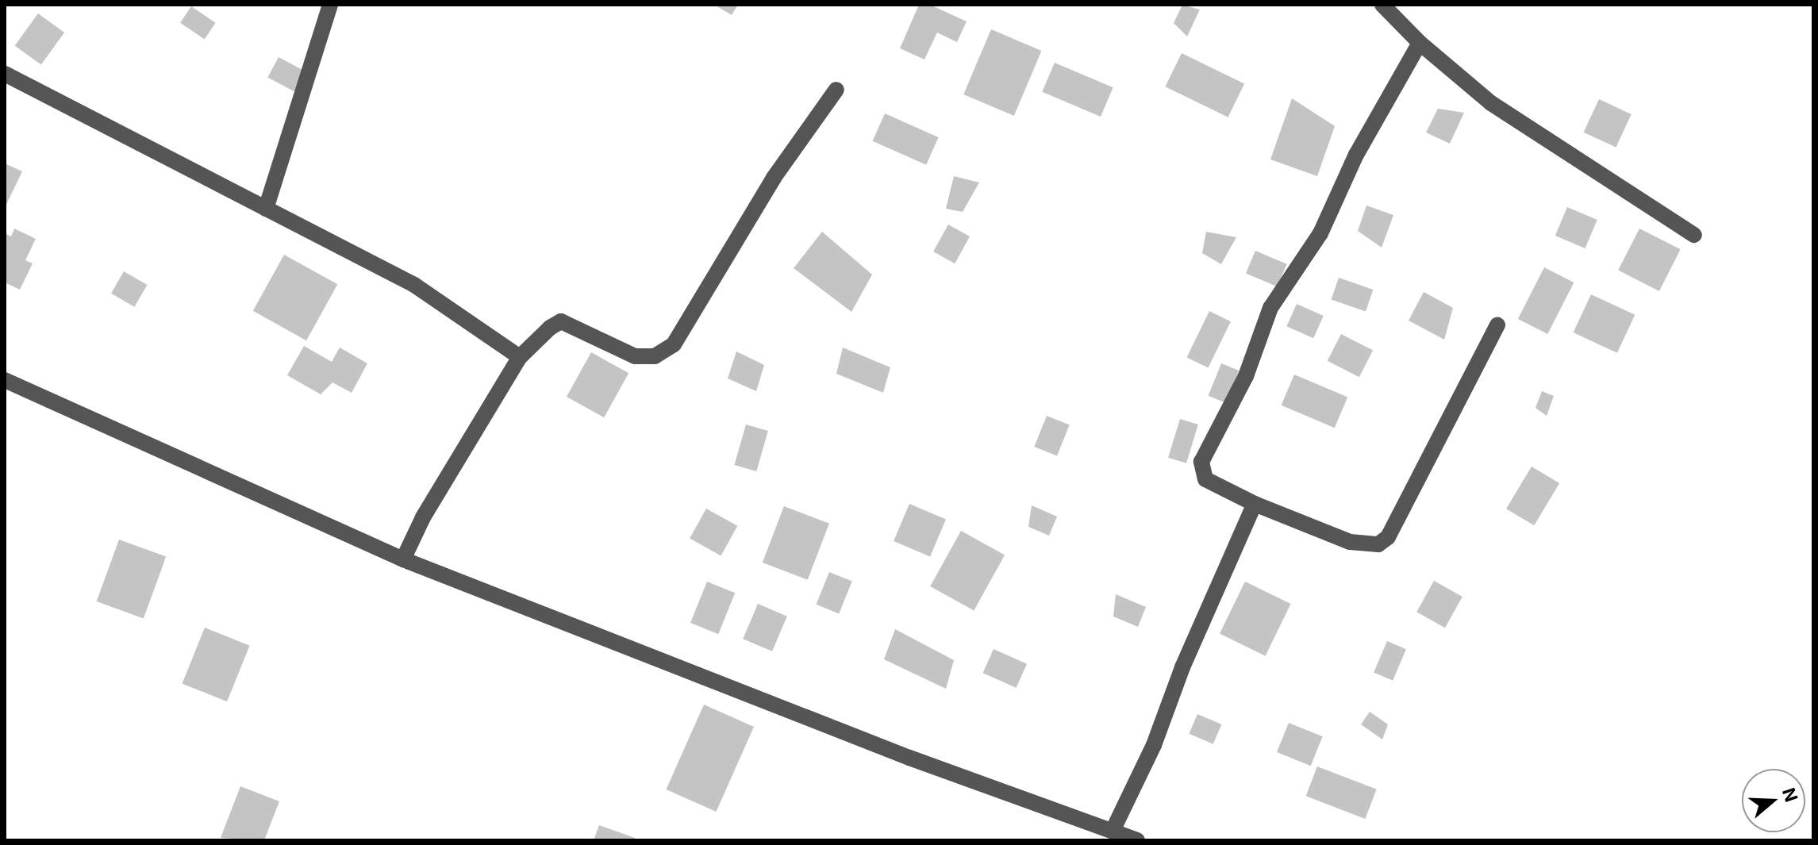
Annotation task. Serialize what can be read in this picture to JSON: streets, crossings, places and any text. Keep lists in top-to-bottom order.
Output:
{
  "north": "right"
}
